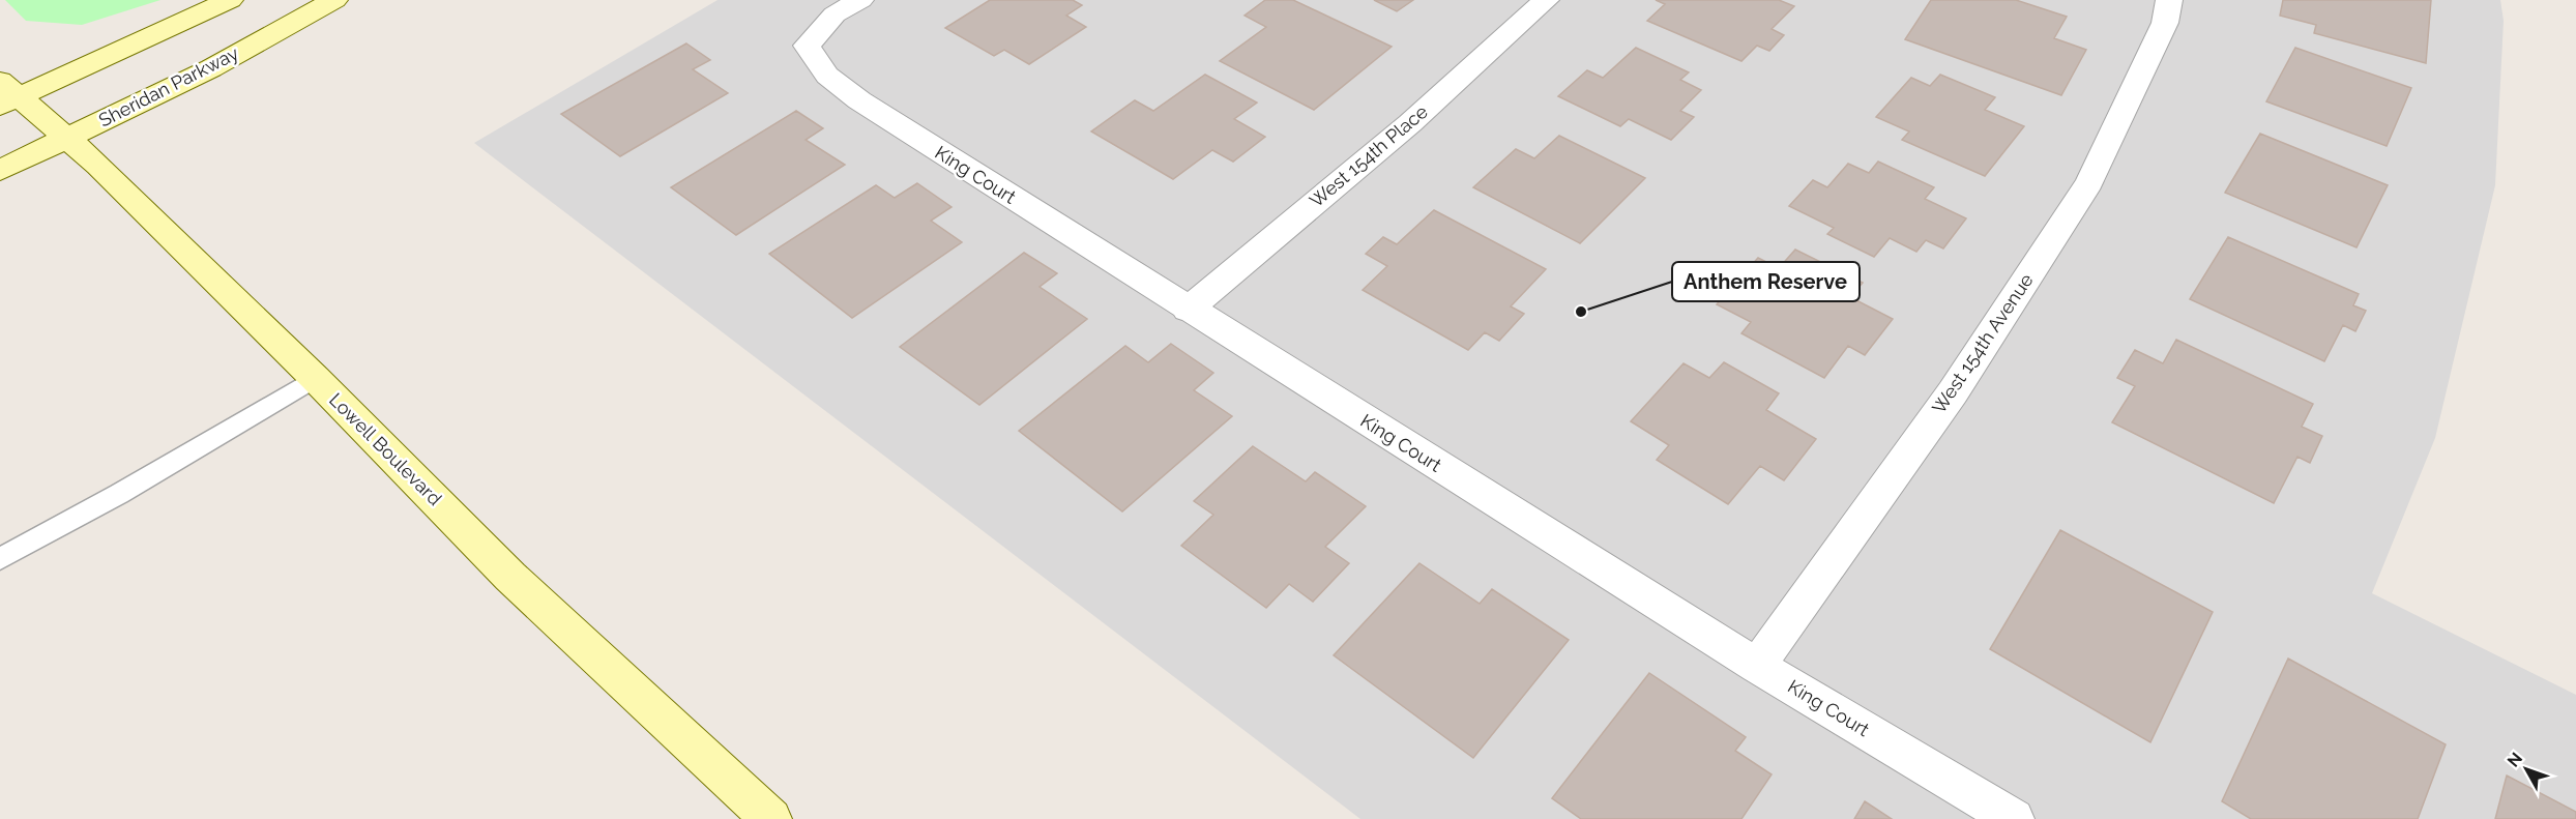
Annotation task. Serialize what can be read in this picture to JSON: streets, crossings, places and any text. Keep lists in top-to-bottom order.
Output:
{
  "streets": {
    "main road": ["Sheridan Parkway", "Lowell Boulevard"],
    "street": ["West 154th Place", "King Court", "West 154th Avenue"]
  },
  "crossings": [
    ["Sheridan Parkway", "Lowell Boulevard"],
    ["West 154th Place", "King Court"],
    ["King Court", "West 154th Avenue"]
  ],
  "places": ["Anthem Reserve"],
  "north": "top left"
}
